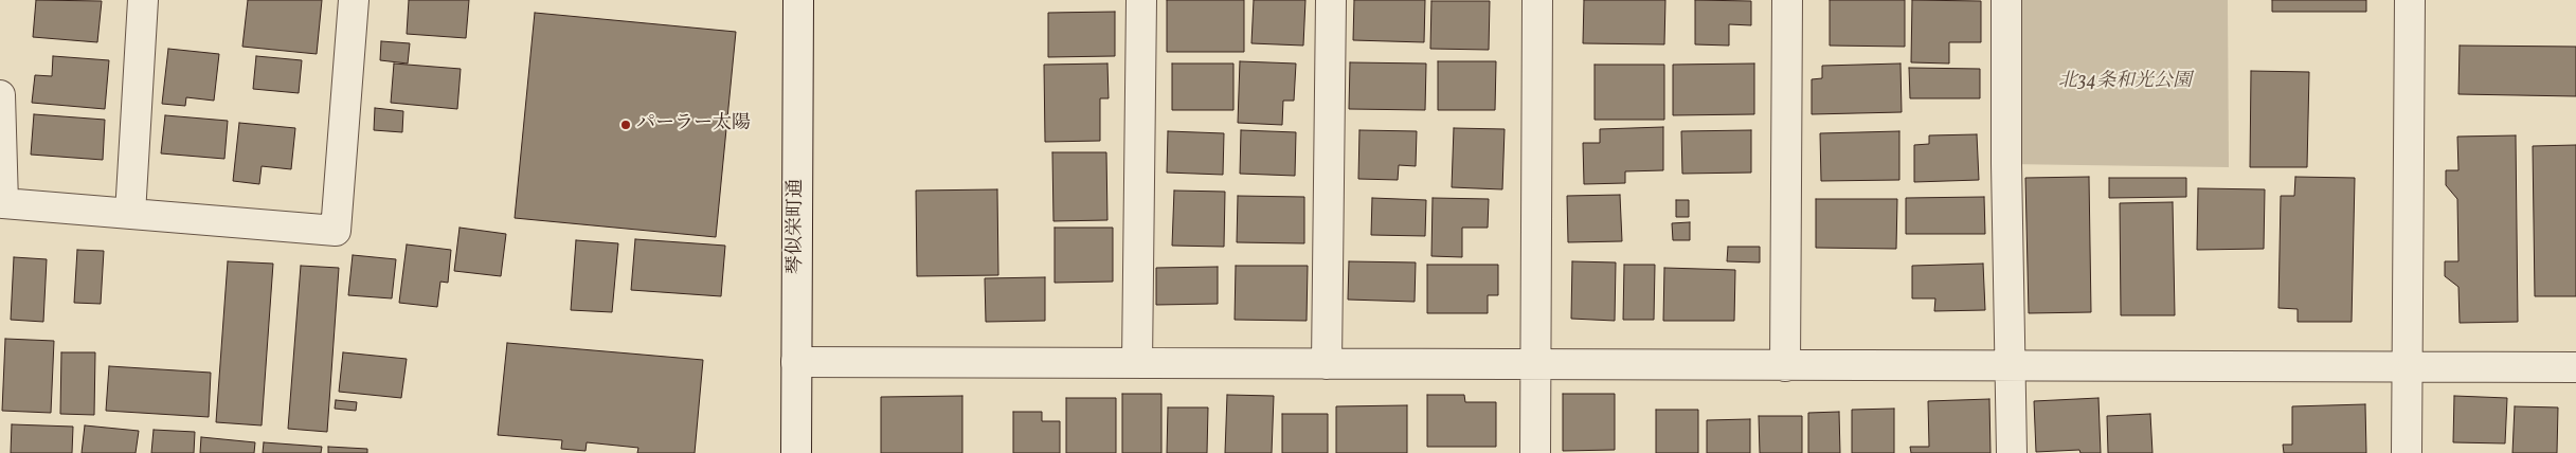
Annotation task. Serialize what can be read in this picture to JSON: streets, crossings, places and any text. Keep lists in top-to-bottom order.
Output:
{
  "streets": {
    "street": ["琴似栄町通"]
  },
  "parks": ["北34条和光公園"],
  "places": ["パーラー太陽"]
}
